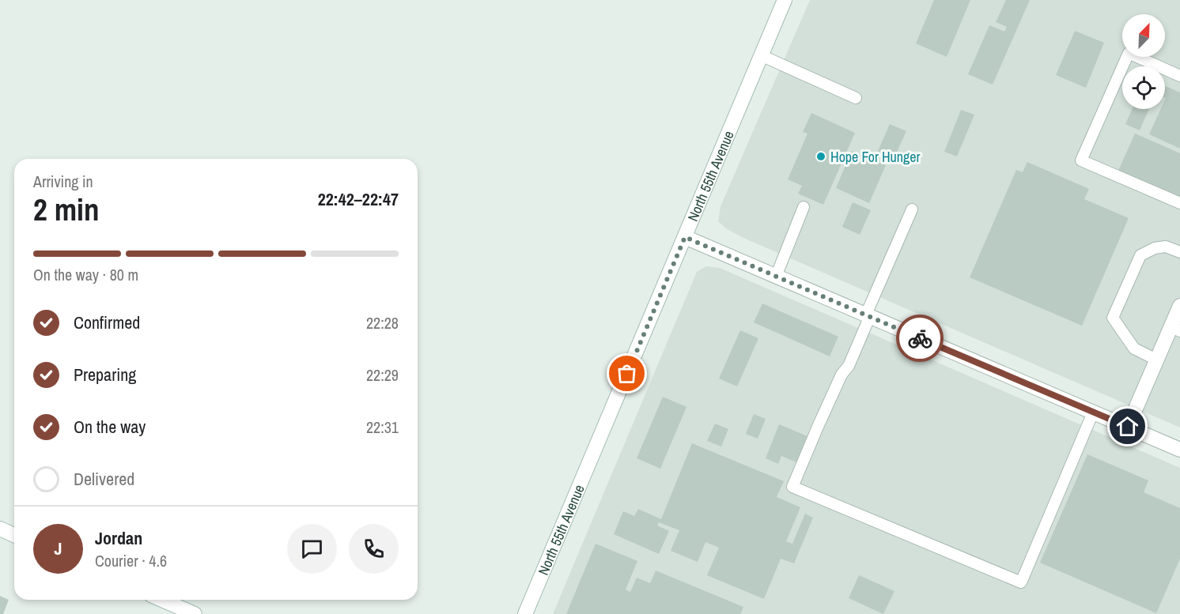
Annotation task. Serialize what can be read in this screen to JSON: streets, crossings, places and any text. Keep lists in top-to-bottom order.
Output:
{
  "streets": {
    "street": ["North 55th Avenue"]
  },
  "places": ["Hope For Hunger"],
  "north": "top right",
  "page": {
    "heading": ["2 min", "Arriving in", "22:42–22:47"],
    "panel": ["Jordan", "Courier · 4.6"],
    "bar": "On the way · 80 m",
    "list": [
      ["Confirmed", "22:28"],
      ["Preparing", "22:29"],
      ["On the way", "22:31"],
      "Delivered"
    ],
    "round": "J"
  }
}
